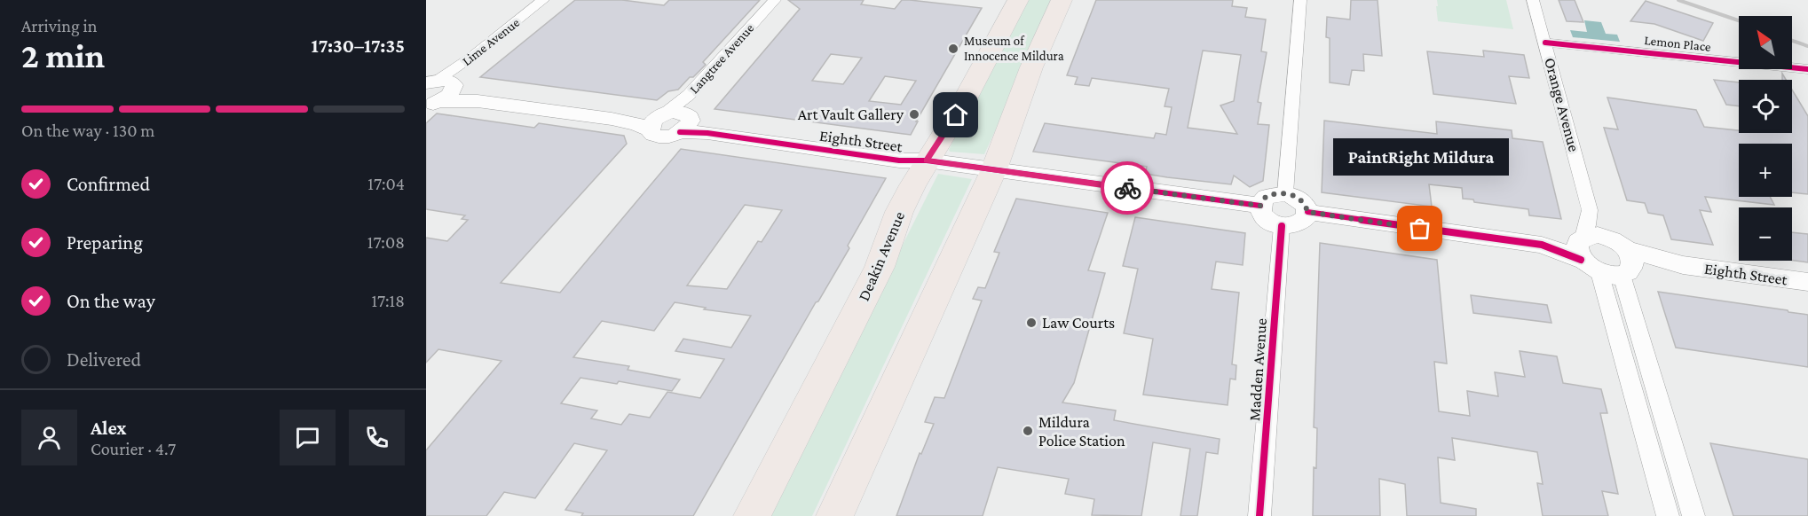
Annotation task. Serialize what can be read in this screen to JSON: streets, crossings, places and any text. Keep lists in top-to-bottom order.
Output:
{
  "streets": {
    "highway": ["Deakin Avenue"],
    "street": [
      "Lime Avenue",
      "Lemon Place",
      "Langtree Avenue",
      "Orange Avenue",
      "Eighth Street",
      "Madden Avenue"
    ]
  },
  "crossings": [
    ["Lemon Place", "Orange Avenue"],
    ["Langtree Avenue", "Eighth Street"],
    ["Orange Avenue", "Eighth Street"],
    ["Eighth Street", "Deakin Avenue"],
    ["Eighth Street", "Madden Avenue"]
  ],
  "places": [
    "Museum of Innocence Mildura",
    "Art Vault Gallery",
    "PaintRight Mildura",
    "Law Courts",
    "Mildura Police Station"
  ],
  "north": "top left",
  "page": {
    "heading": ["2 min", "Arriving in", "17:30–17:35"],
    "panel": ["Alex", "Courier · 4.7"],
    "map_buttons": ["+", "−"],
    "bar": "On the way · 130 m",
    "bubble": "PaintRight Mildura",
    "list": [
      ["Confirmed", "17:04"],
      ["Preparing", "17:08"],
      ["On the way", "17:18"],
      "Delivered"
    ]
  }
}
